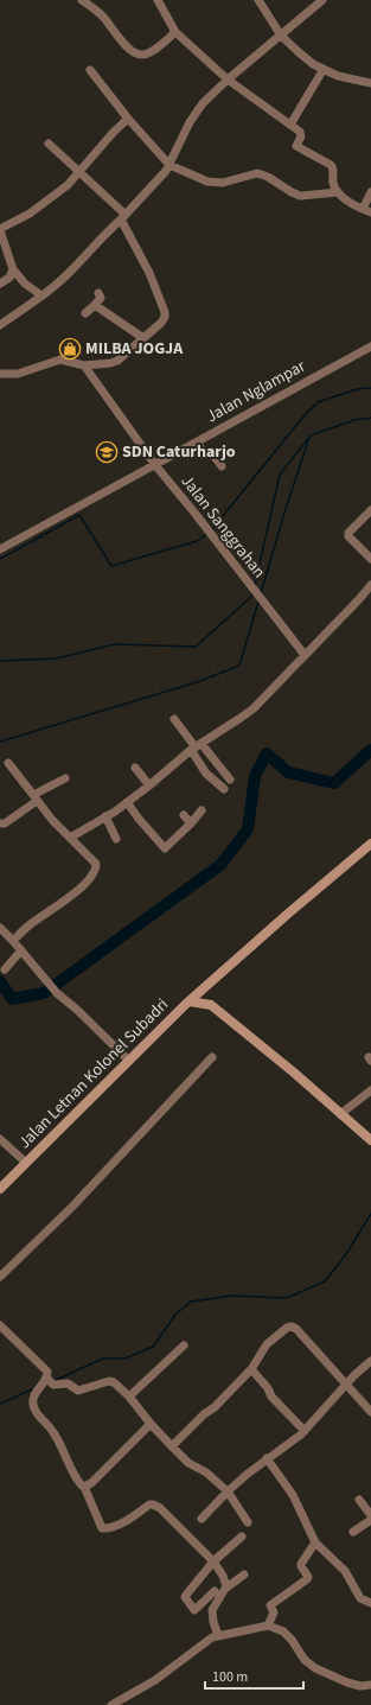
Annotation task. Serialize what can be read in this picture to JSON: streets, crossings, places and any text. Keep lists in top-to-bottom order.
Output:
{
  "streets": {
    "main road": ["Jalan Letnan Kolonel Subadri"],
    "street": ["Jalan Nglampar", "Jalan Sanggrahan"]
  },
  "crossings": [
    ["Jalan Nglampar", "Jalan Sanggrahan"]
  ],
  "places": {
    "shop": ["MILBA JOGJA"],
    "school or university": ["SDN Caturharjo"]
  },
  "scale_bar": "100 m"
}
